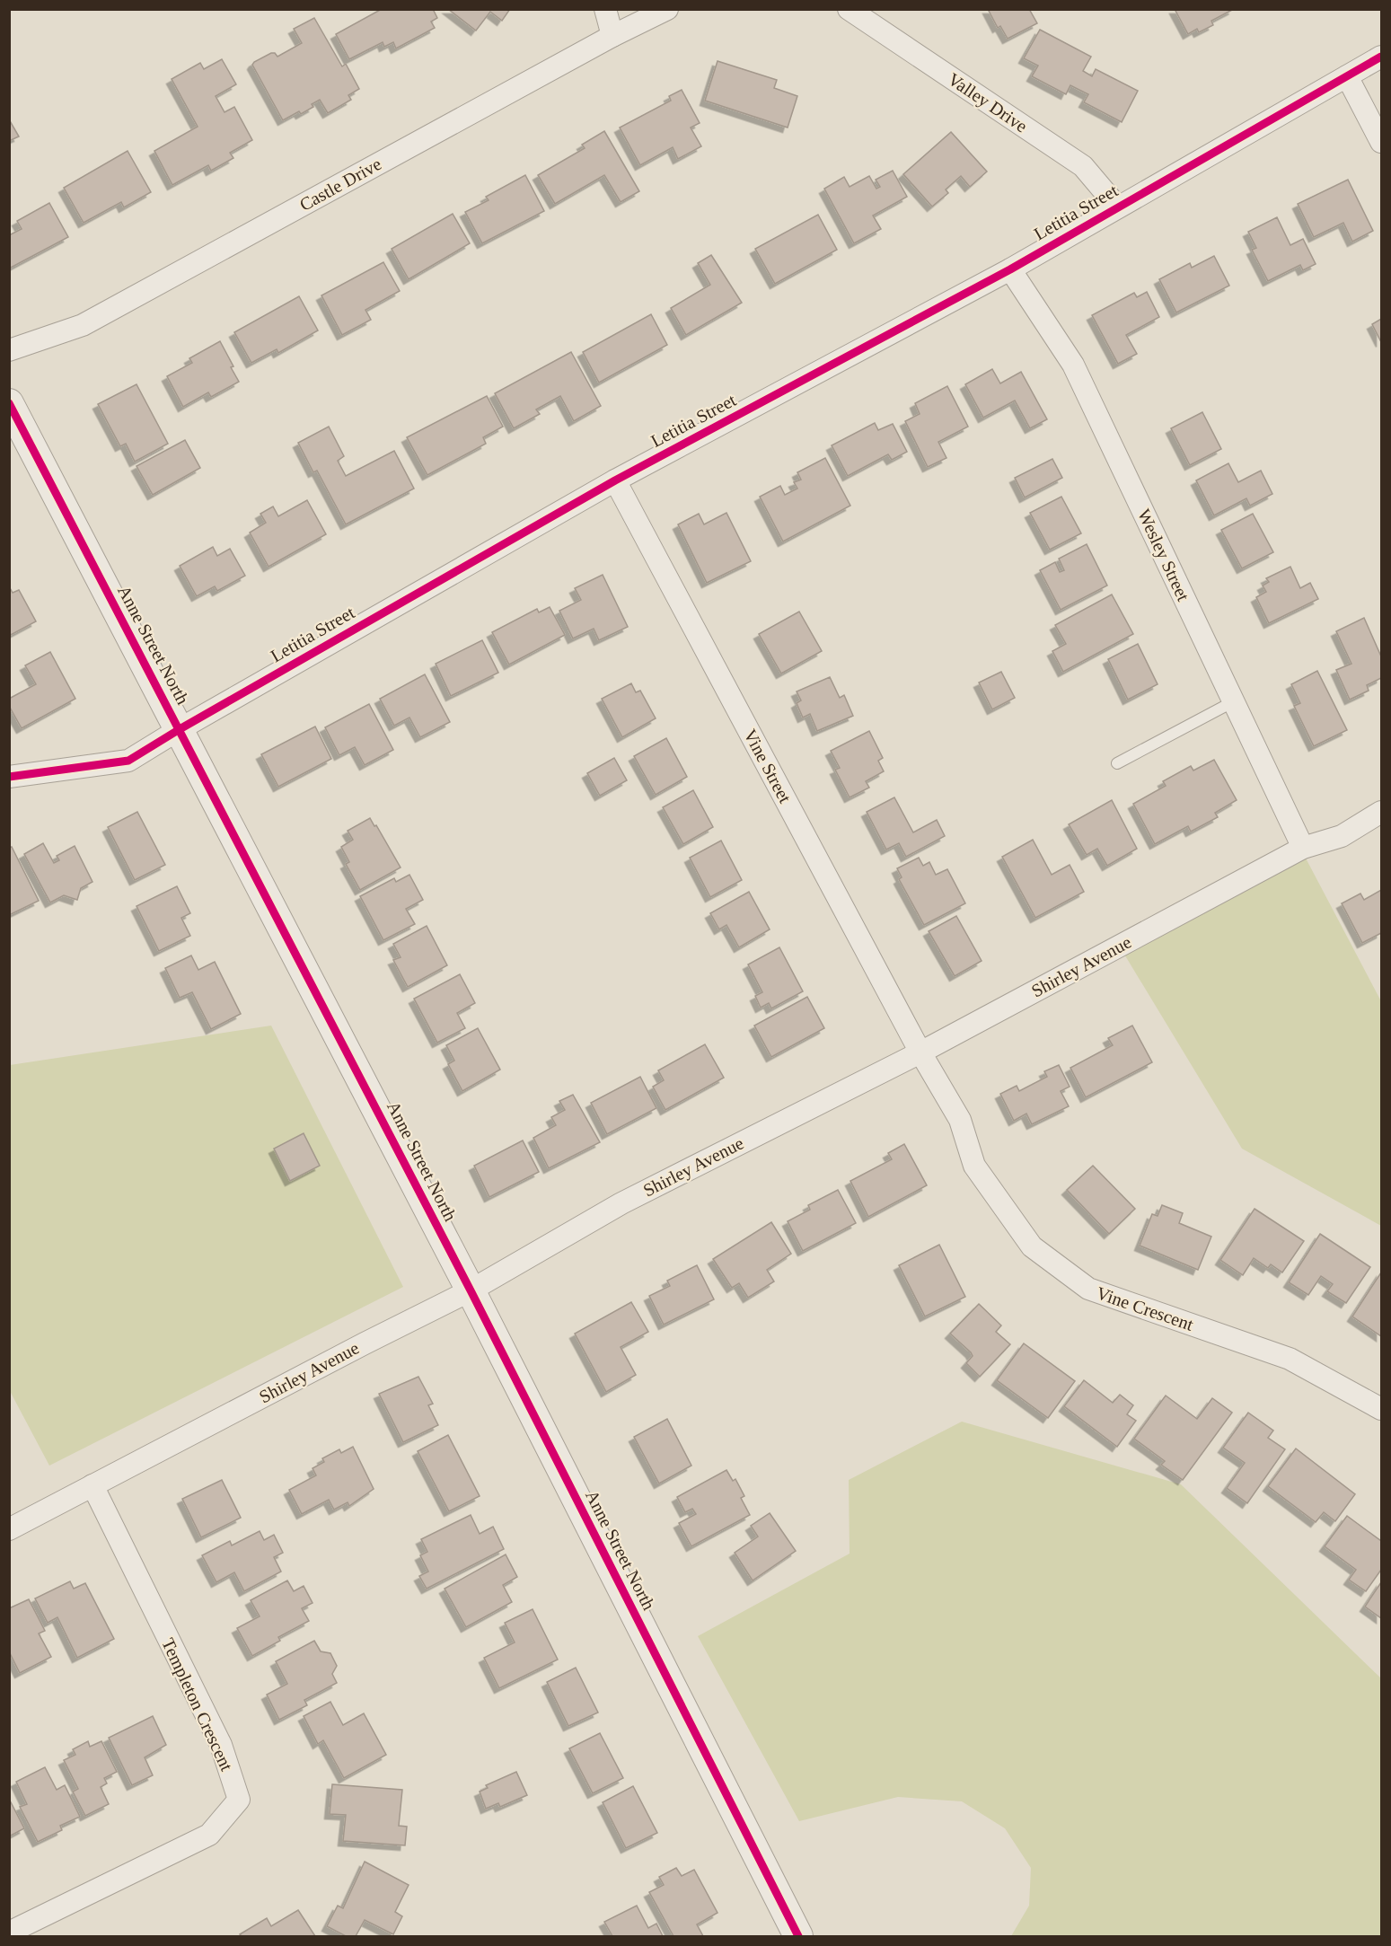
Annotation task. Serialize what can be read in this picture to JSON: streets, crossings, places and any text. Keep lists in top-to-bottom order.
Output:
{
  "streets": {
    "street": [
      "Valley Drive",
      "Castle Drive",
      "Letitia Street",
      "Wesley Street",
      "Anne Street North",
      "Vine Street",
      "Shirley Avenue",
      "Vine Crescent",
      "Templeton Crescent"
    ]
  },
  "crossings": [
    ["Valley Drive", "Letitia Street"],
    ["Letitia Street", "Wesley Street"],
    ["Letitia Street", "Anne Street North"],
    ["Letitia Street", "Vine Street"],
    ["Wesley Street", "Shirley Avenue"],
    ["Anne Street North", "Shirley Avenue"],
    ["Vine Street", "Shirley Avenue"],
    ["Vine Street", "Vine Crescent"],
    ["Shirley Avenue", "Vine Crescent"],
    ["Shirley Avenue", "Templeton Crescent"]
  ]
}
